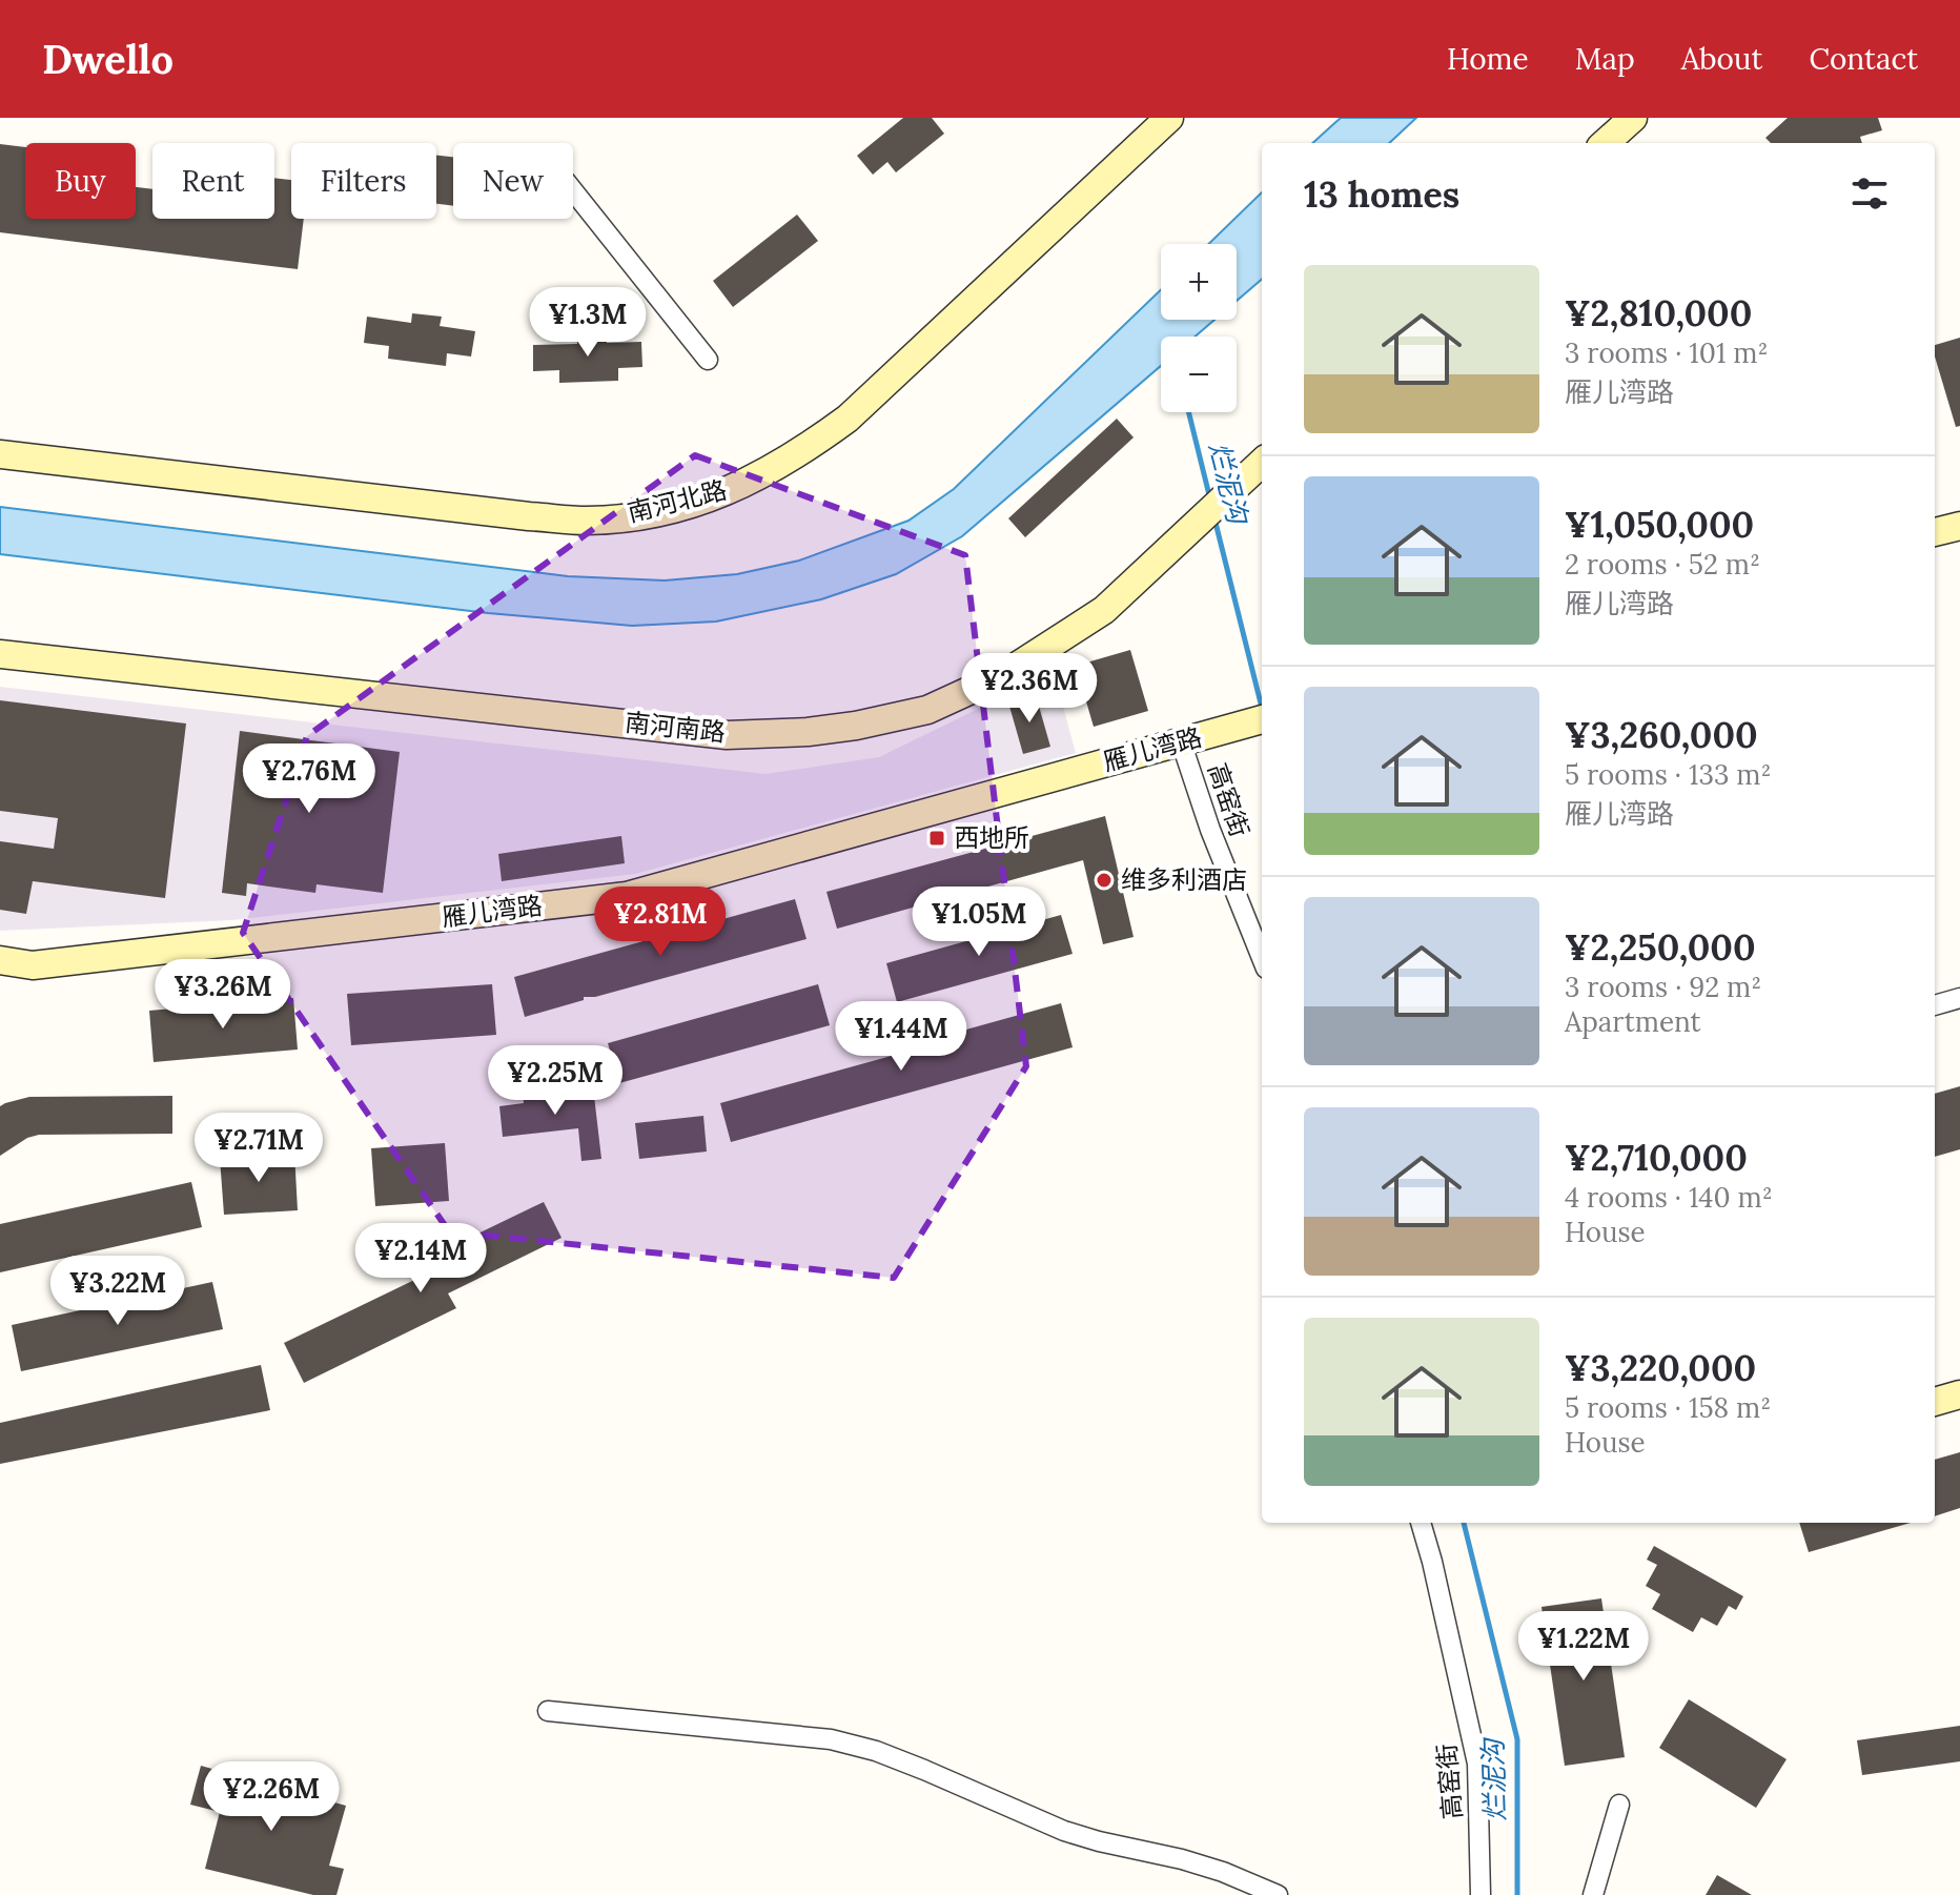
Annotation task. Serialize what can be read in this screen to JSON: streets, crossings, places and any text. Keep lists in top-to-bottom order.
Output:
{
  "streets": {
    "street": [
      "南河北路",
      "南河南路",
      "雁儿湾路",
      "高窑街"
    ]
  },
  "crossings": [
    ["雁儿湾路", "高窑街"]
  ],
  "water": ["烂泥沟"],
  "places": {
    "transit": ["西地所"],
    "other": ["维多利酒店"]
  },
  "page": {
    "header": "Dwello",
    "nav": [
      "Home",
      "Map",
      "About",
      "Contact"
    ],
    "chip": [
      "Buy",
      "Rent",
      "Filters",
      "New"
    ],
    "heading": "13 homes",
    "map_buttons": ["+", "−"],
    "list": [
      {
        "name": "¥2,810,000",
        "note": "3 rooms · 101 m² · 雁儿湾路"
      },
      {
        "name": "¥1,050,000",
        "note": "2 rooms · 52 m² · 雁儿湾路"
      },
      {
        "name": "¥3,260,000",
        "note": "5 rooms · 133 m² · 雁儿湾路"
      },
      {
        "name": "¥2,250,000",
        "note": "3 rooms · 92 m² · Apartment"
      },
      {
        "name": "¥2,710,000",
        "note": "4 rooms · 140 m² · House"
      },
      {
        "name": "¥3,220,000",
        "note": "5 rooms · 158 m² · House"
      }
    ],
    "price": [
      "¥1.3M",
      "¥2.36M",
      "¥2.76M",
      "¥2.81M",
      "¥1.05M",
      "¥3.26M",
      "¥1.44M",
      "¥2.25M",
      "¥2.71M",
      "¥2.14M",
      "¥3.22M",
      "¥1.22M",
      "¥2.26M"
    ]
  }
}
